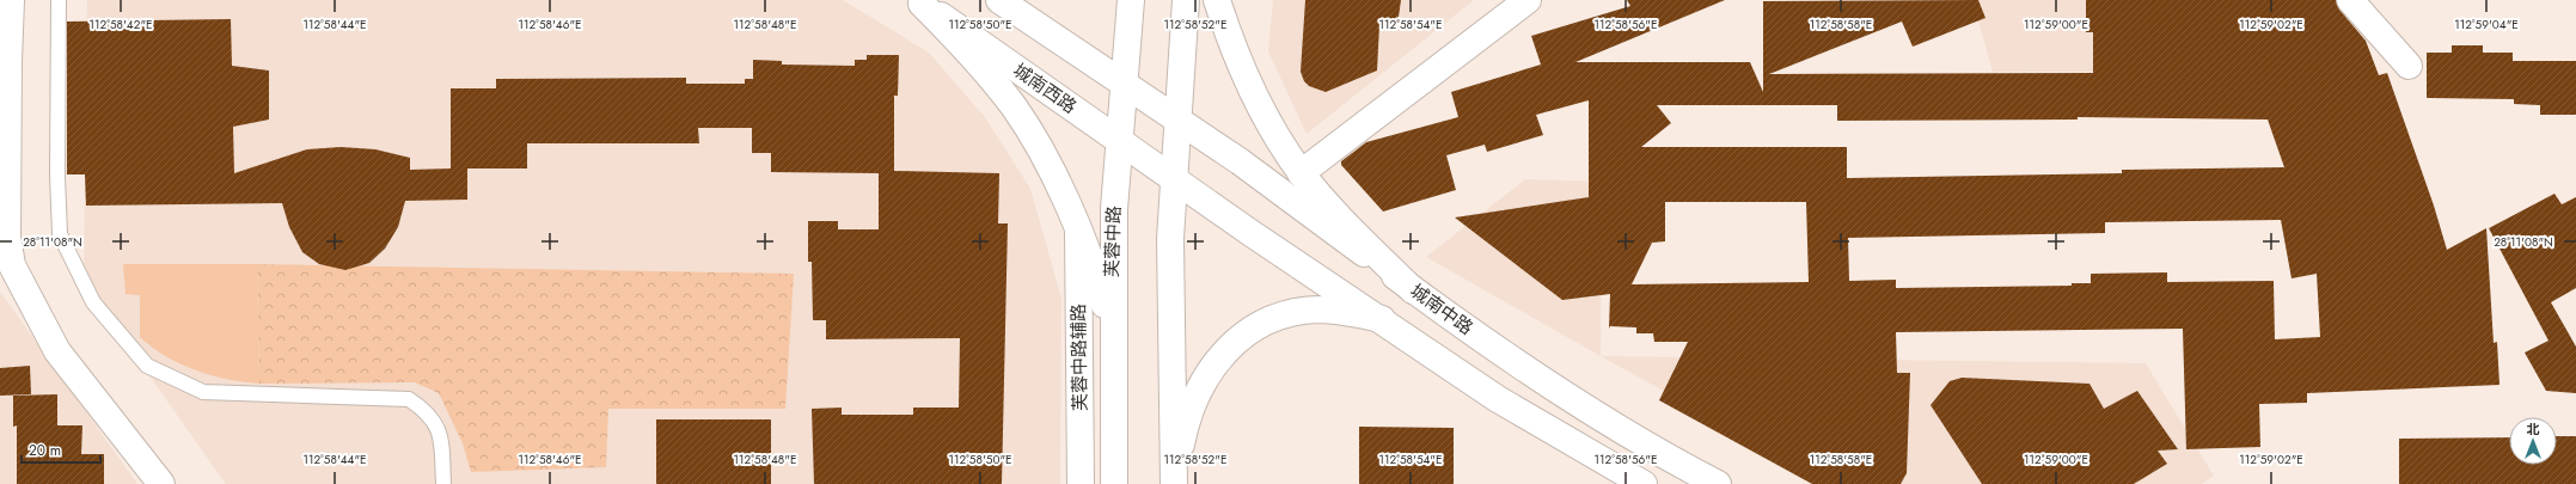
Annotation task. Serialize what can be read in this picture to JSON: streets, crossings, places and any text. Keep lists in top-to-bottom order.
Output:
{
  "streets": {
    "main road": [
      "城南西路",
      "芙蓉中路",
      "城南中路",
      "芙蓉中路辅路"
    ]
  },
  "crossings": [
    ["城南西路", "芙蓉中路"]
  ],
  "scale_bar": "20 m",
  "north": "top",
  "coordinates": [
    "112°58'42\"E",
    "112°58'44\"E",
    "112°58'46\"E",
    "112°58'48\"E",
    "112°58'50\"E",
    "112°58'52\"E",
    "112°58'54\"E",
    "112°58'56\"E",
    "112°58'58\"E",
    "112°59'00\"E",
    "112°59'02\"E",
    "112°59'04\"E",
    "28°11'08\"N"
  ]
}
